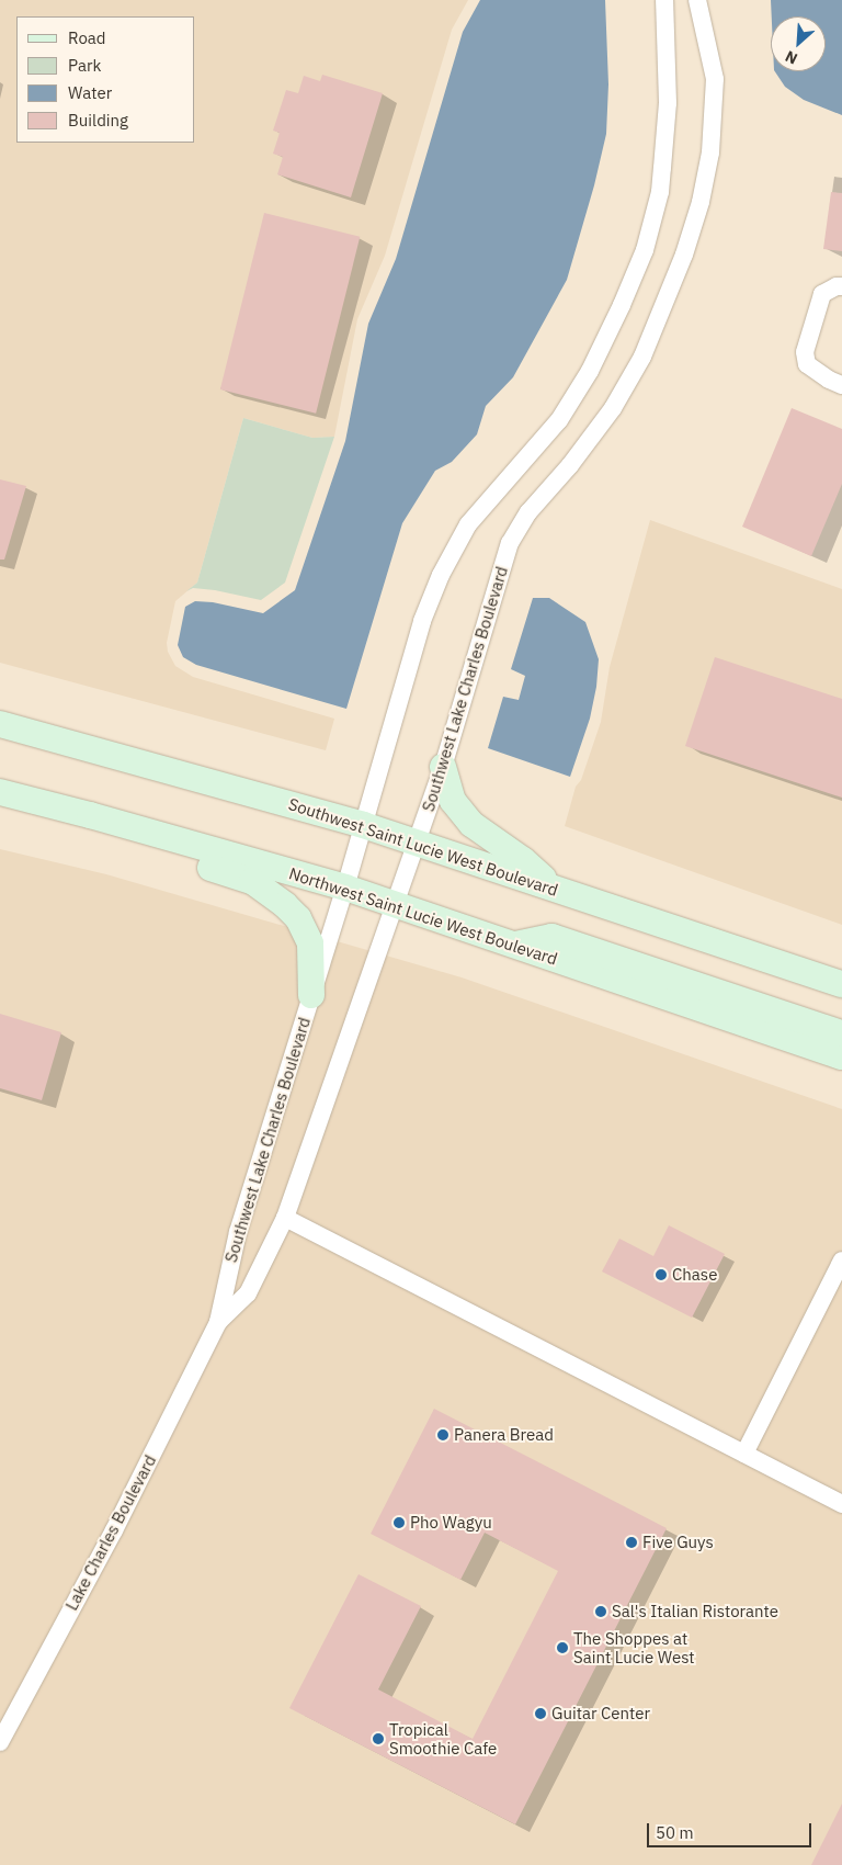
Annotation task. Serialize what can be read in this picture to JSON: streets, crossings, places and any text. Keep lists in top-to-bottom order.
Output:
{
  "streets": {
    "main road": ["Southwest Saint Lucie West Boulevard", "Northwest Saint Lucie West Boulevard"],
    "street": ["Southwest Lake Charles Boulevard", "Lake Charles Boulevard"]
  },
  "crossings": [
    ["Southwest Lake Charles Boulevard", "Southwest Saint Lucie West Boulevard"],
    ["Southwest Lake Charles Boulevard", "Northwest Saint Lucie West Boulevard"],
    ["Southwest Lake Charles Boulevard", "Lake Charles Boulevard"]
  ],
  "places": [
    "Chase",
    "Panera Bread",
    "Pho Wagyu",
    "Five Guys",
    "Sal's Italian Ristorante",
    "The Shoppes at Saint Lucie West",
    "Guitar Center",
    "Tropical Smoothie Cafe"
  ],
  "legend": [
    "Road",
    "Park",
    "Water",
    "Building"
  ],
  "scale_bar": "50 m",
  "north": "bottom left"
}
